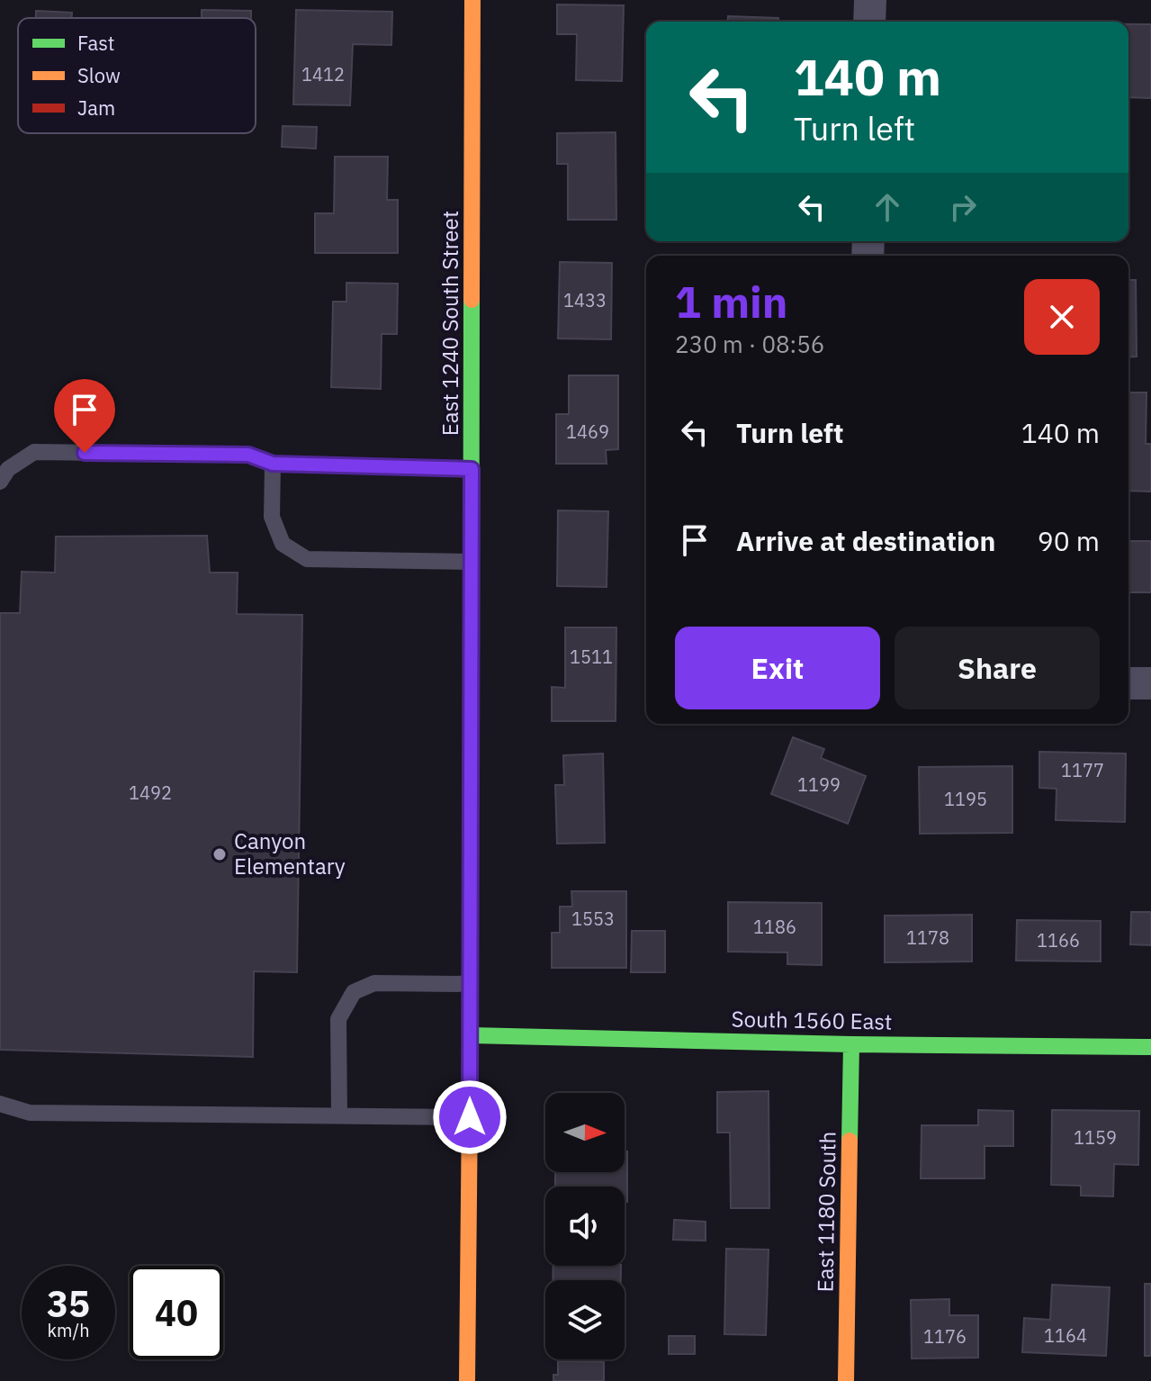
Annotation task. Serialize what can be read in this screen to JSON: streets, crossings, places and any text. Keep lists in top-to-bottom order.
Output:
{
  "streets": {
    "street": ["East 1240 South Street", "South 1560 East", "East 1180 South"]
  },
  "crossings": [
    ["East 1240 South Street", "South 1560 East"],
    ["South 1560 East", "East 1180 South"]
  ],
  "places": ["Canyon Elementary"],
  "house_numbers": [
    "1412",
    "1433",
    "1469",
    "1511",
    "1177",
    "1199",
    "1492",
    "1195",
    "1553",
    "1186",
    "1178",
    "1166",
    "1159",
    "1164",
    "1176"
  ],
  "legend": ["Fast", "Slow", "Jam"],
  "north": "right",
  "page": {
    "turn": ["140 m", "Turn left"],
    "heading": ["1 min", "230 m · 08:56"],
    "list": [
      {
        "name": "Turn left",
        "value": "140 m"
      },
      {
        "name": "Arrive at destination",
        "value": "90 m"
      }
    ],
    "buttons": ["Exit", "Share"],
    "speed": "35 km/h",
    "limit": "40"
  }
}
